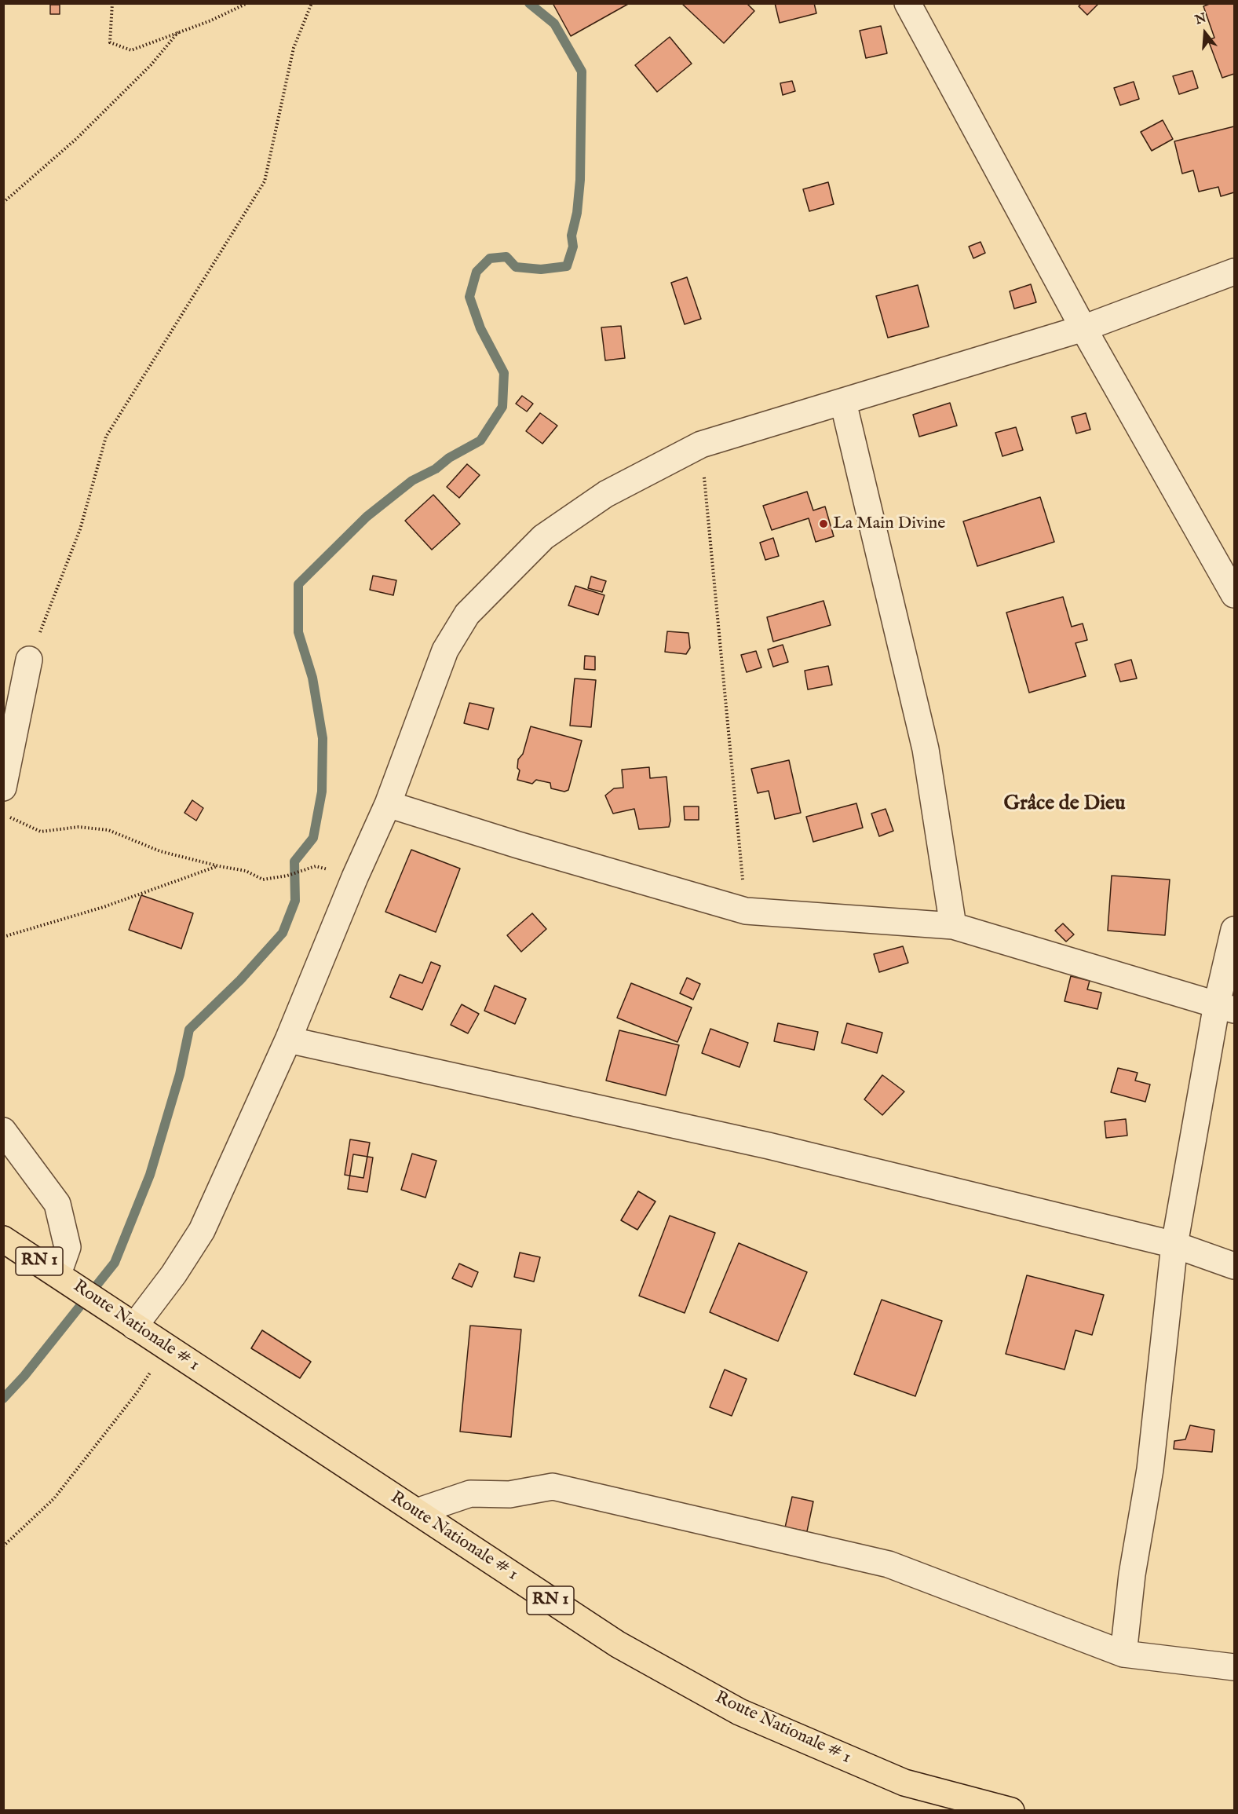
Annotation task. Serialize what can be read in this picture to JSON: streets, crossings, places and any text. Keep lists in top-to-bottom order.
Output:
{
  "streets": {
    "main road": ["RN 1", "Route Nationale # 1"]
  },
  "districts": ["Grâce de Dieu"],
  "places": ["La Main Divine"],
  "north": "top"
}
